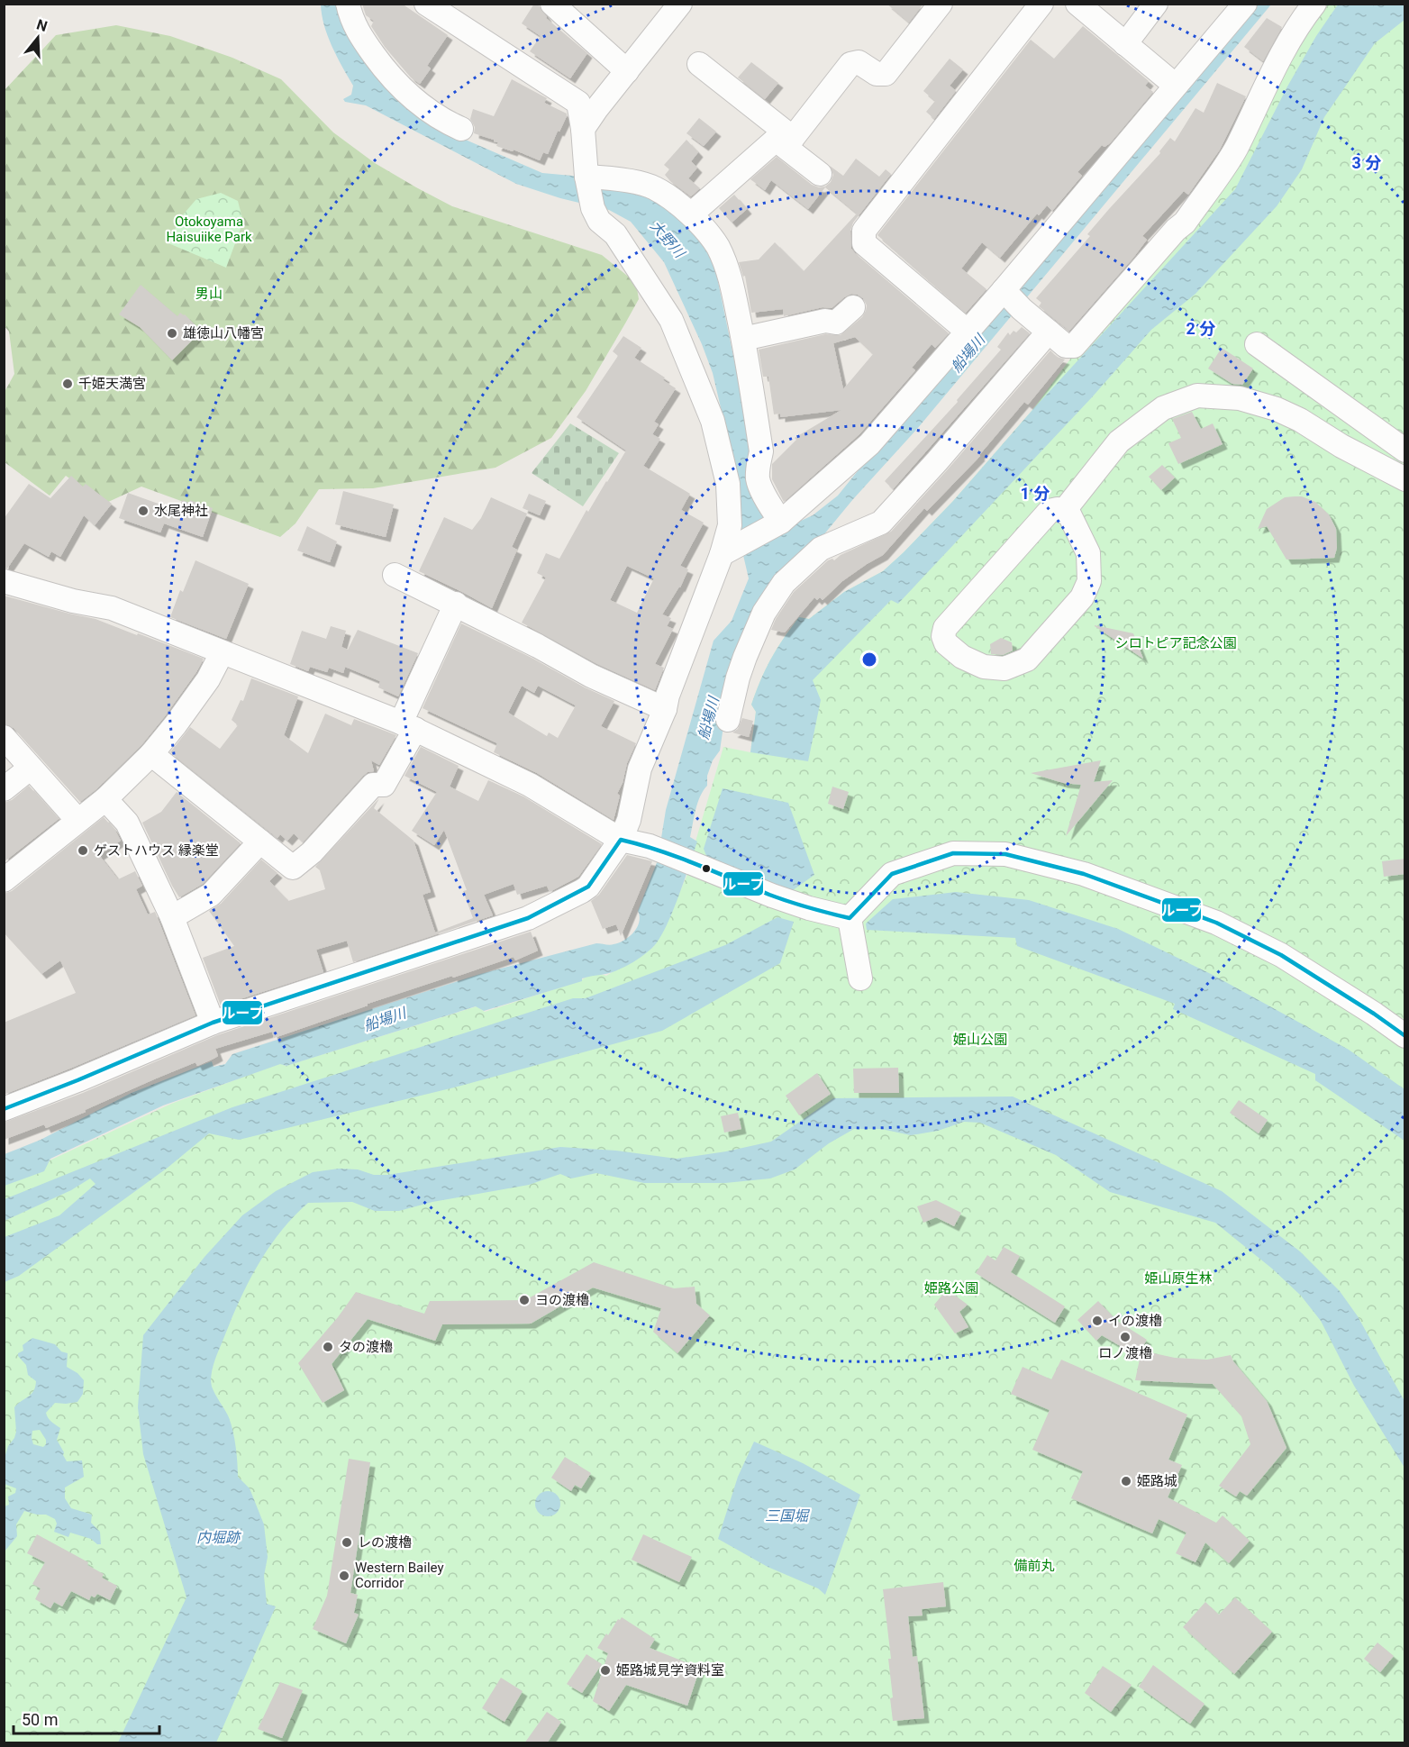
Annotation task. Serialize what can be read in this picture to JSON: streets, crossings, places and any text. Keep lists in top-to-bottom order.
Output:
{
  "water": [
    "大野川",
    "船場川",
    "三国堀",
    "内堀跡"
  ],
  "parks": [
    "Otokoyama Haisuiike Park",
    "男山",
    "シロトピア記念公園",
    "姫山公園",
    "姫山原生林",
    "姫路公園",
    "備前丸"
  ],
  "places": [
    "雄徳山八幡宮",
    "千姫天満宮",
    "水尾神社",
    "ゲストハウス 縁楽堂",
    "ヨの渡櫓",
    "イの渡櫓",
    "ロノ渡櫓",
    "タの渡櫓",
    "姫路城",
    "レの渡櫓",
    "Western Bailey Corridor",
    "姫路城見学資料室"
  ],
  "lines": ["transit line ループ"],
  "scale_bar": "50 m",
  "north": "top",
  "rings": ["3 分", "2 分", "1 分"]
}
